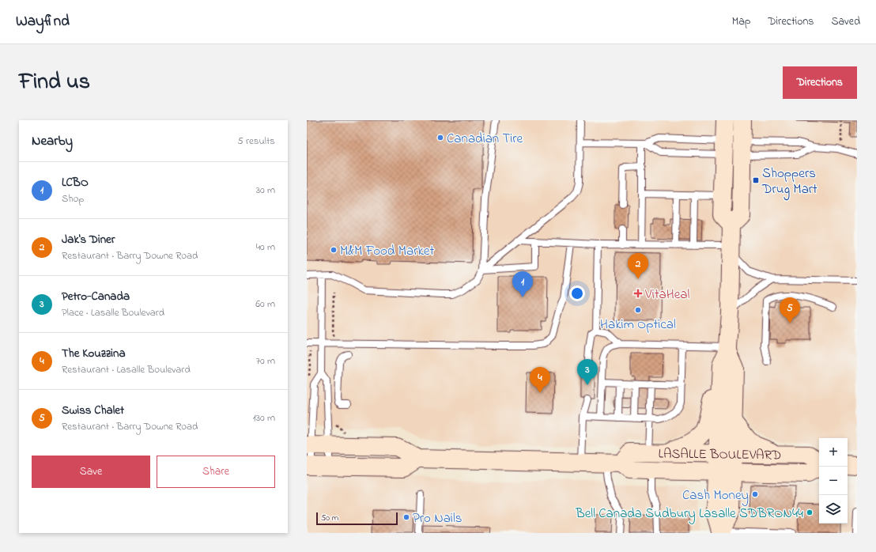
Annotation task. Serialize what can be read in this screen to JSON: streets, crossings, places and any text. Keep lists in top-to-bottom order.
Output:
{
  "streets": {
    "main road": ["LASALLE BOULEVARD"]
  },
  "places": {
    "other": [
      "Canadian Tire",
      "M&M Food Market",
      "Hakim Optical",
      "Cash Money",
      "Bell Canada Sudbury Lasalle SDBRON44",
      "Pro Nails"
    ],
    "transit": ["Shoppers Drug Mart"],
    "health": ["VitaHeal"]
  },
  "scale_bar": "50 m",
  "page": {
    "header": "Wayfind",
    "nav": ["Map", "Directions", "Saved"],
    "title": "Find us",
    "buttons": [
      "Directions",
      ["Save", "Share"]
    ],
    "heading": ["Nearby", "5 results"],
    "list": [
      {
        "mark": "1",
        "name": "LCBO",
        "note": "Shop",
        "value": "30 m"
      },
      {
        "mark": "2",
        "name": "Jak's Diner",
        "note": "Restaurant · Barry Downe Road",
        "value": "40 m"
      },
      {
        "mark": "3",
        "name": "Petro-Canada",
        "note": "Place · Lasalle Boulevard",
        "value": "60 m"
      },
      {
        "mark": "4",
        "name": "The Kouzzina",
        "note": "Restaurant · Lasalle Boulevard",
        "value": "70 m"
      },
      {
        "mark": "5",
        "name": "Swiss Chalet",
        "note": "Restaurant · Barry Downe Road",
        "value": "130 m"
      }
    ],
    "pins": [
      "2",
      "1",
      "5",
      "3",
      "4"
    ],
    "map_buttons": ["+", "−"],
    "scale": "50 m"
  }
}
